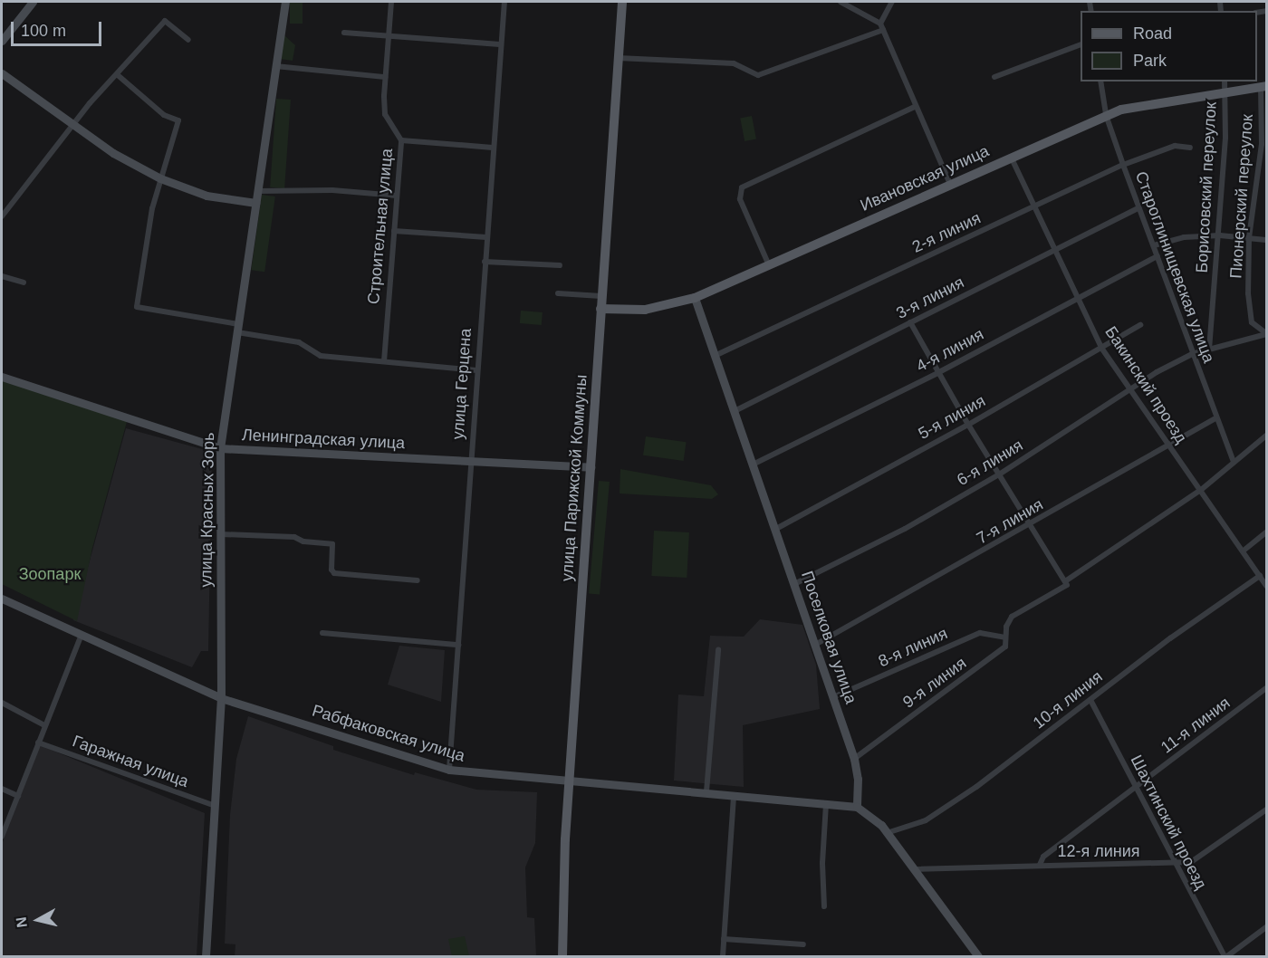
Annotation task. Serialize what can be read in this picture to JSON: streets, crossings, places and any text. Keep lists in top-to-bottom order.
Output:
{
  "streets": {
    "main road": ["Ивановская улица", "улица Парижской Коммуны"],
    "street": [
      "Борисовский переулок",
      "Пионерский переулок",
      "Строительная улица",
      "2-я линия",
      "Староглинищевская улица",
      "3-я линия",
      "4-я линия",
      "улица Герцена",
      "Бакинский проезд",
      "5-я линия",
      "Ленинградская улица",
      "6-я линия",
      "улица Красных Зорь",
      "7-я линия",
      "Поселковая улица",
      "8-я линия",
      "9-я линия",
      "10-я линия",
      "11-я линия",
      "Рабфаковская улица",
      "Гаражная улица",
      "Шахтинский проезд",
      "12-я линия"
    ]
  },
  "crossings": [
    ["Ивановская улица", "Борисовский переулок"],
    ["Ивановская улица", "Пионерский переулок"],
    ["Ивановская улица", "Староглинищевская улица"],
    ["Ивановская улица", "Бакинский проезд"],
    ["Ивановская улица", "улица Парижской Коммуны"],
    ["Ивановская улица", "Поселковая улица"],
    ["Борисовский переулок", "6-я линия"],
    ["Пионерский переулок", "6-я линия"],
    ["2-я линия", "Староглинищевская улица"],
    ["2-я линия", "Бакинский проезд"],
    ["2-я линия", "Поселковая улица"],
    ["Староглинищевская улица", "3-я линия"],
    ["Староглинищевская улица", "4-я линия"],
    ["Староглинищевская улица", "6-я линия"],
    ["Староглинищевская улица", "7-я линия"],
    ["3-я линия", "Бакинский проезд"],
    ["3-я линия", "Поселковая улица"],
    ["4-я линия", "Бакинский проезд"],
    ["4-я линия", "Поселковая улица"],
    ["улица Герцена", "Ленинградская улица"],
    ["улица Герцена", "Рабфаковская улица"],
    ["Бакинский проезд", "5-я линия"],
    ["Бакинский проезд", "6-я линия"],
    ["Бакинский проезд", "7-я линия"],
    ["Бакинский проезд", "10-я линия"],
    ["5-я линия", "Поселковая улица"],
    ["Ленинградская улица", "улица Парижской Коммуны"],
    ["Ленинградская улица", "улица Красных Зорь"],
    ["6-я линия", "Поселковая улица"],
    ["улица Парижской Коммуны", "Рабфаковская улица"],
    ["улица Красных Зорь", "Рабфаковская улица"],
    ["улица Красных Зорь", "Гаражная улица"],
    ["7-я линия", "Поселковая улица"],
    ["Поселковая улица", "8-я линия"],
    ["Поселковая улица", "9-я линия"],
    ["Поселковая улица", "Рабфаковская улица"],
    ["8-я линия", "9-я линия"],
    ["10-я линия", "Шахтинский проезд"],
    ["11-я линия", "Шахтинский проезд"],
    ["11-я линия", "12-я линия"],
    ["Шахтинский проезд", "12-я линия"]
  ],
  "parks": ["Зоопарк"],
  "legend": ["Road", "Park"],
  "scale_bar": "100 m",
  "north": "left"
}
